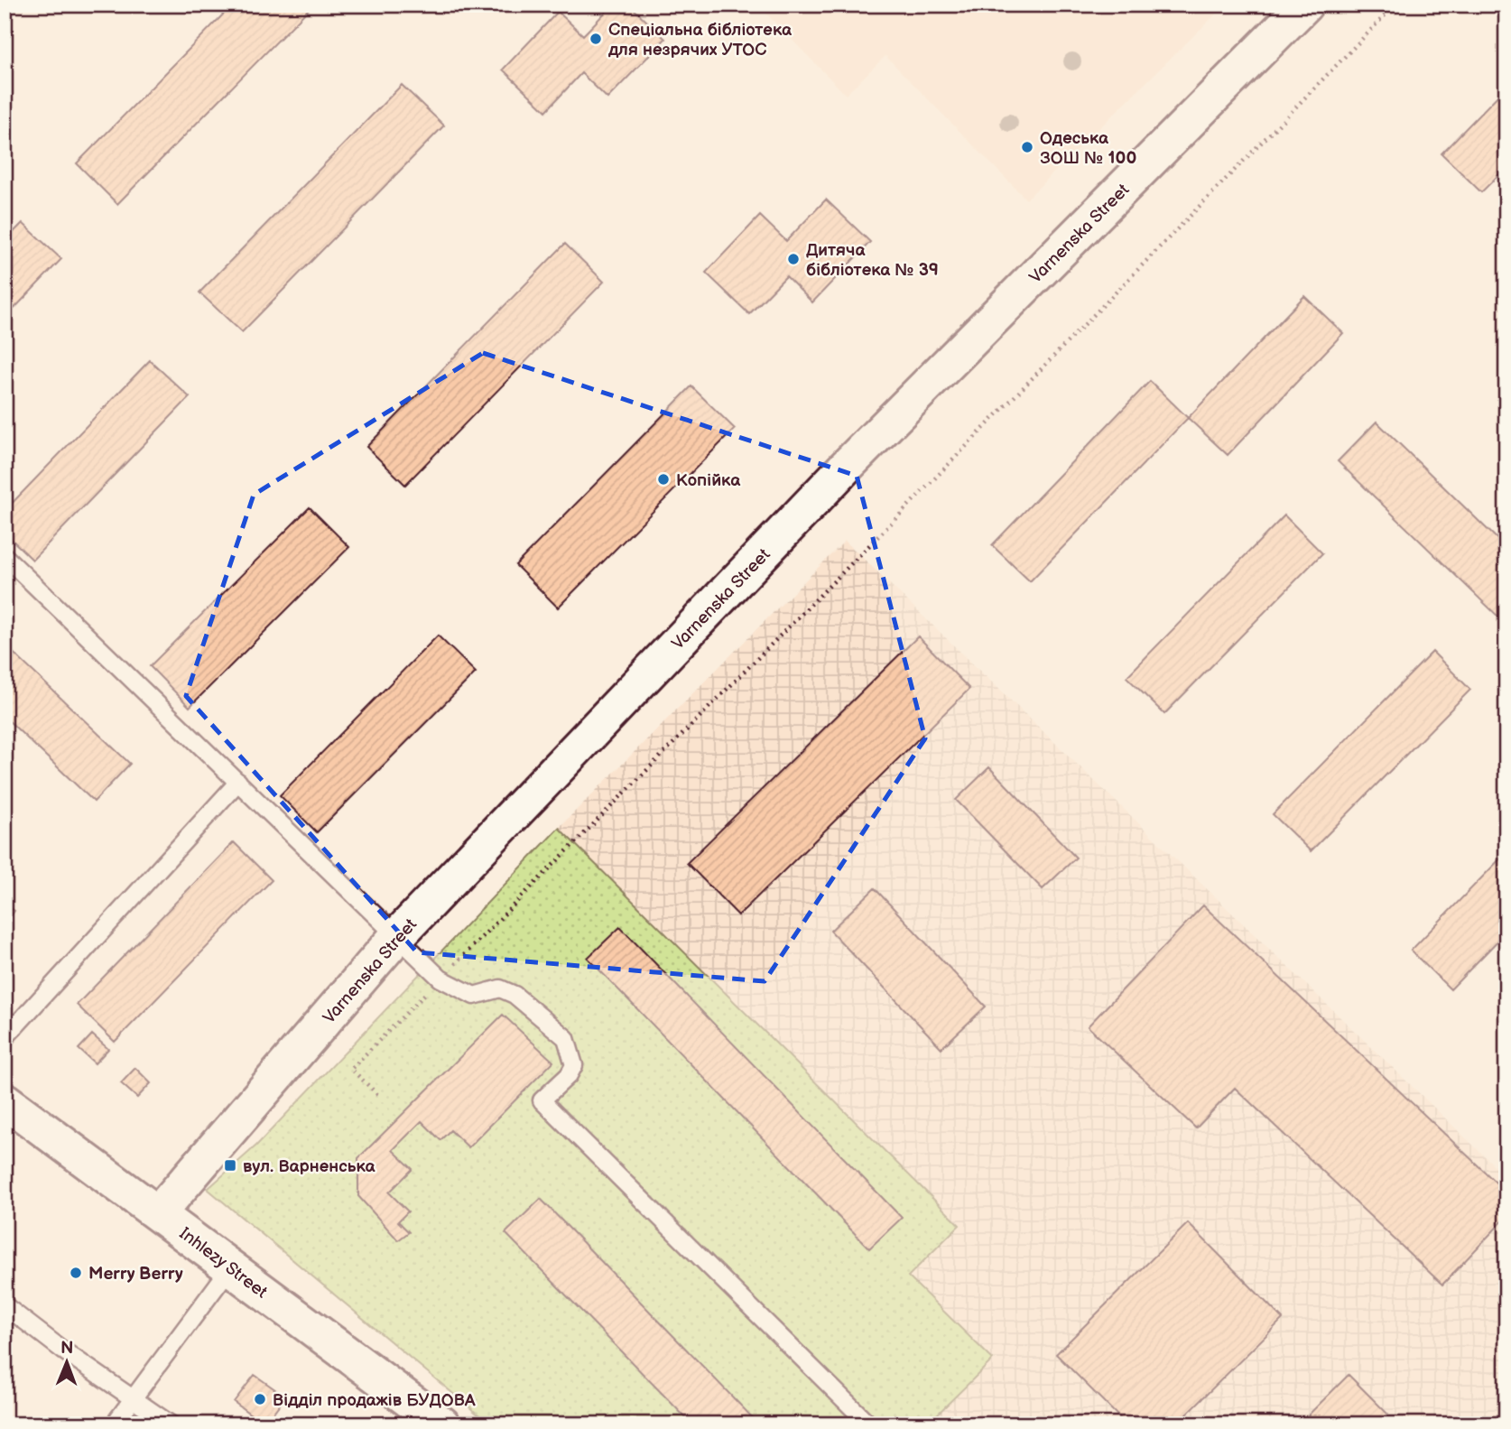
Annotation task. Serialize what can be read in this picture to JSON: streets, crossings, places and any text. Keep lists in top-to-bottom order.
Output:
{
  "streets": {
    "street": ["Varnenska Street", "Inhlezy Street"]
  },
  "crossings": [
    ["Varnenska Street", "Inhlezy Street"]
  ],
  "places": {
    "other": [
      "Спеціальна бібліотека для незрячих УТОС",
      "Одеська ЗОШ № 100",
      "Дитяча бібліотека № 39",
      "Копійка",
      "Merry Berry",
      "Відділ продажів БУДОВА"
    ],
    "transit": ["вул. Варненська"]
  },
  "north": "top"
}
